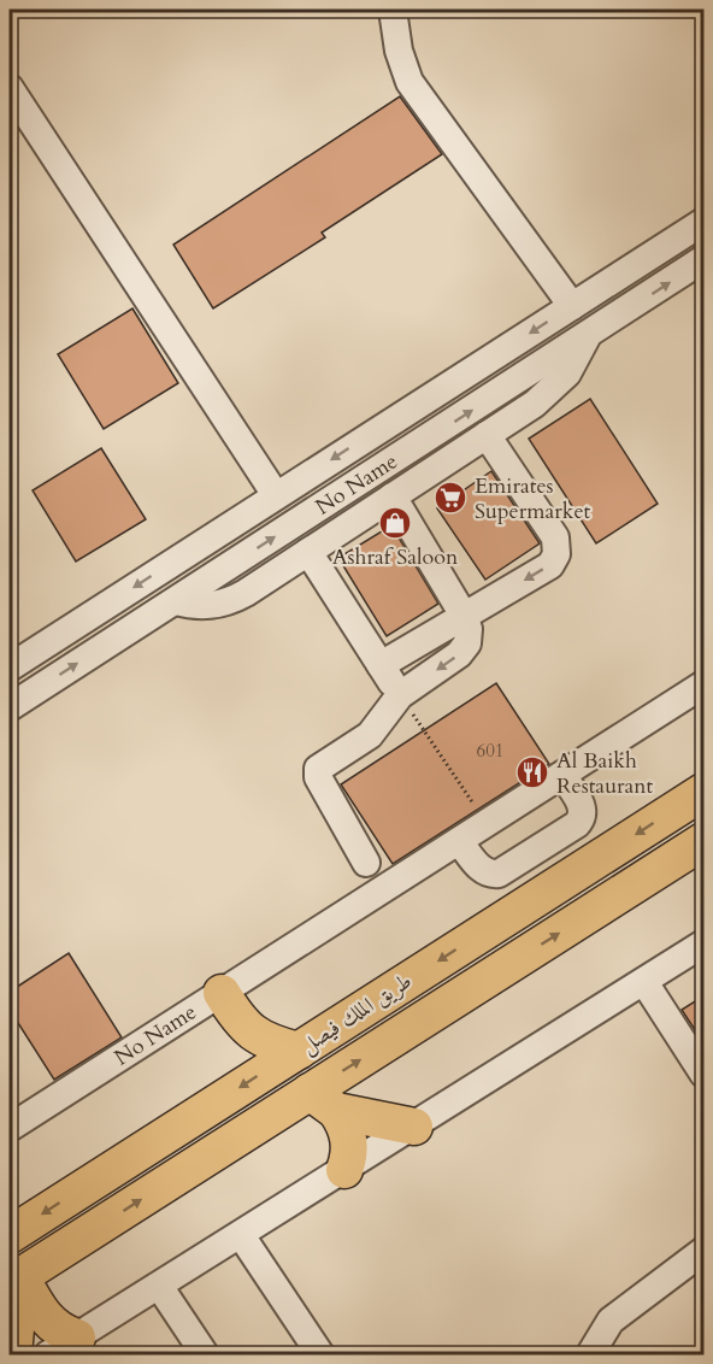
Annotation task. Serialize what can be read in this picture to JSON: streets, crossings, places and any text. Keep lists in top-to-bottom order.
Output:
{
  "streets": {
    "main road": ["طريق الملك فيصل"],
    "street": ["No Name"]
  },
  "places": {
    "supermarket": ["Emirates Supermarket"],
    "shop": ["Ashraf Saloon"],
    "restaurant": ["Al Baikh Restaurant"]
  },
  "house_numbers": ["601"]
}
